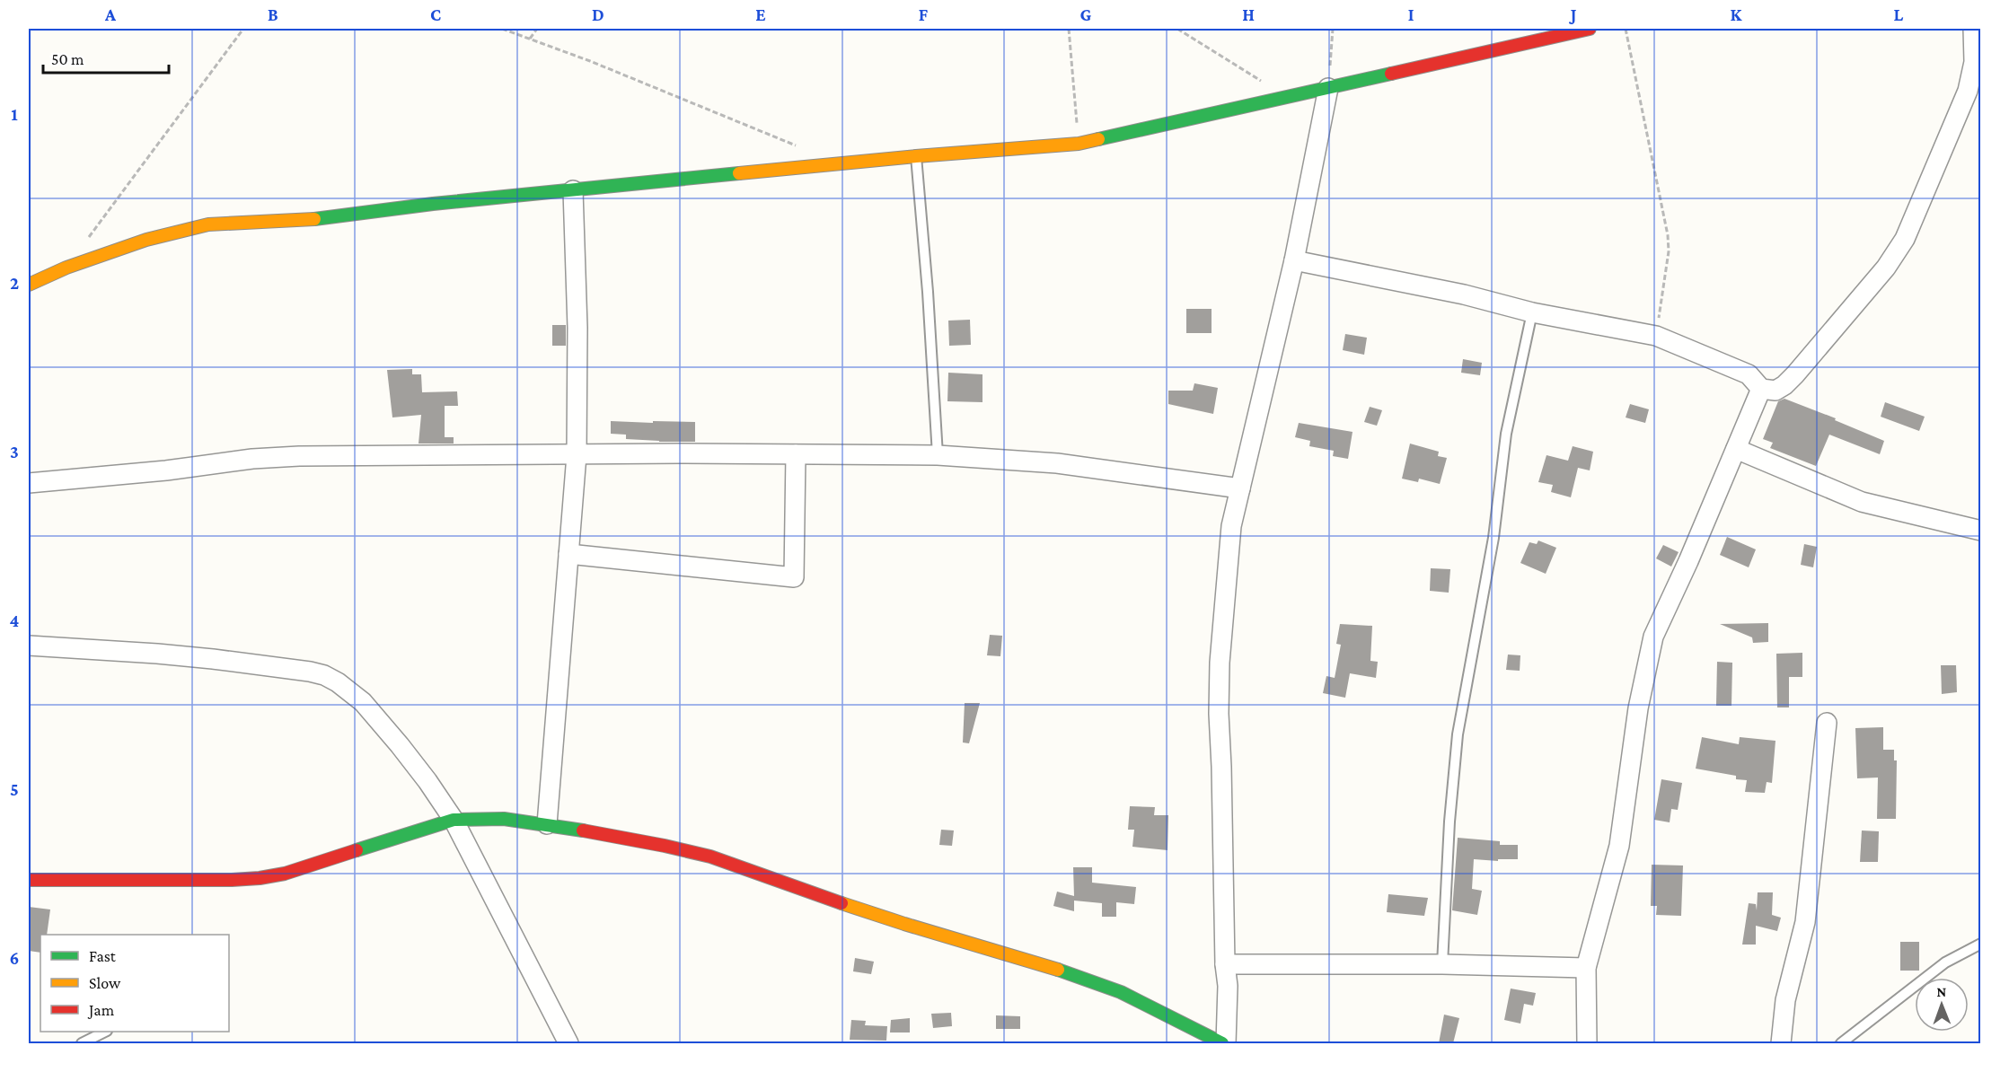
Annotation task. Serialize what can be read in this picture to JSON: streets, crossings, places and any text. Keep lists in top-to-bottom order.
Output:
{
  "legend": ["Fast", "Slow", "Jam"],
  "scale_bar": "50 m",
  "north": "top",
  "grid": {
    "columns": [
      "A",
      "B",
      "C",
      "D",
      "E",
      "F",
      "G",
      "H",
      "I",
      "J",
      "K",
      "L"
    ],
    "rows": [
      "1",
      "2",
      "3",
      "4",
      "5",
      "6"
    ]
  }
}
